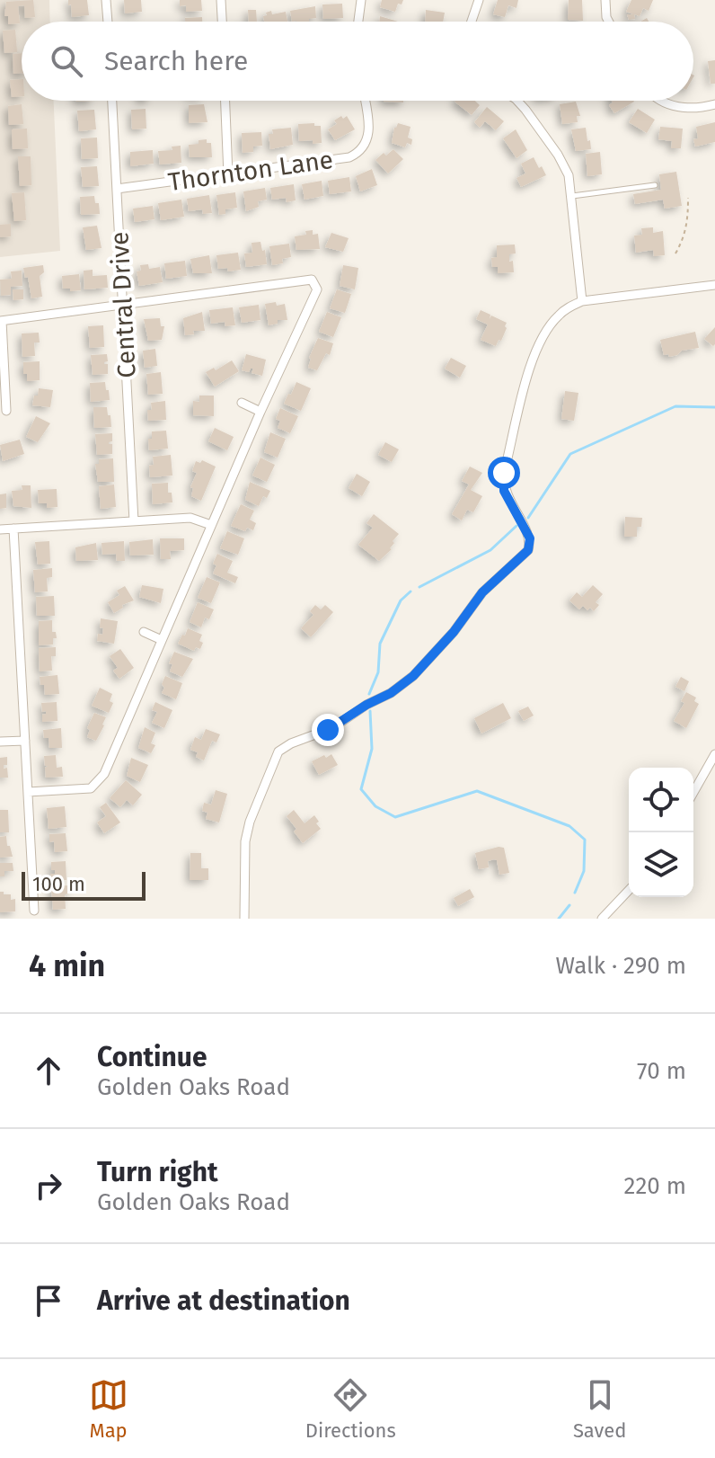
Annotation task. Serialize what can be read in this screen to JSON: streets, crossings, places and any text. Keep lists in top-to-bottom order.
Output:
{
  "streets": {
    "street": ["Thornton Lane", "Central Drive"]
  },
  "crossings": [
    ["Thornton Lane", "Central Drive"]
  ],
  "scale_bar": "100 m",
  "page": {
    "search": "Search here",
    "scale": "100 m",
    "heading": ["4 min", "Walk · 290 m"],
    "list": [
      ["Continue", "Golden Oaks Road", "70 m"],
      ["Turn right", "Golden Oaks Road", "220 m"],
      "Arrive at destination"
    ],
    "nav": ["Map", "Directions", "Saved"]
  }
}
